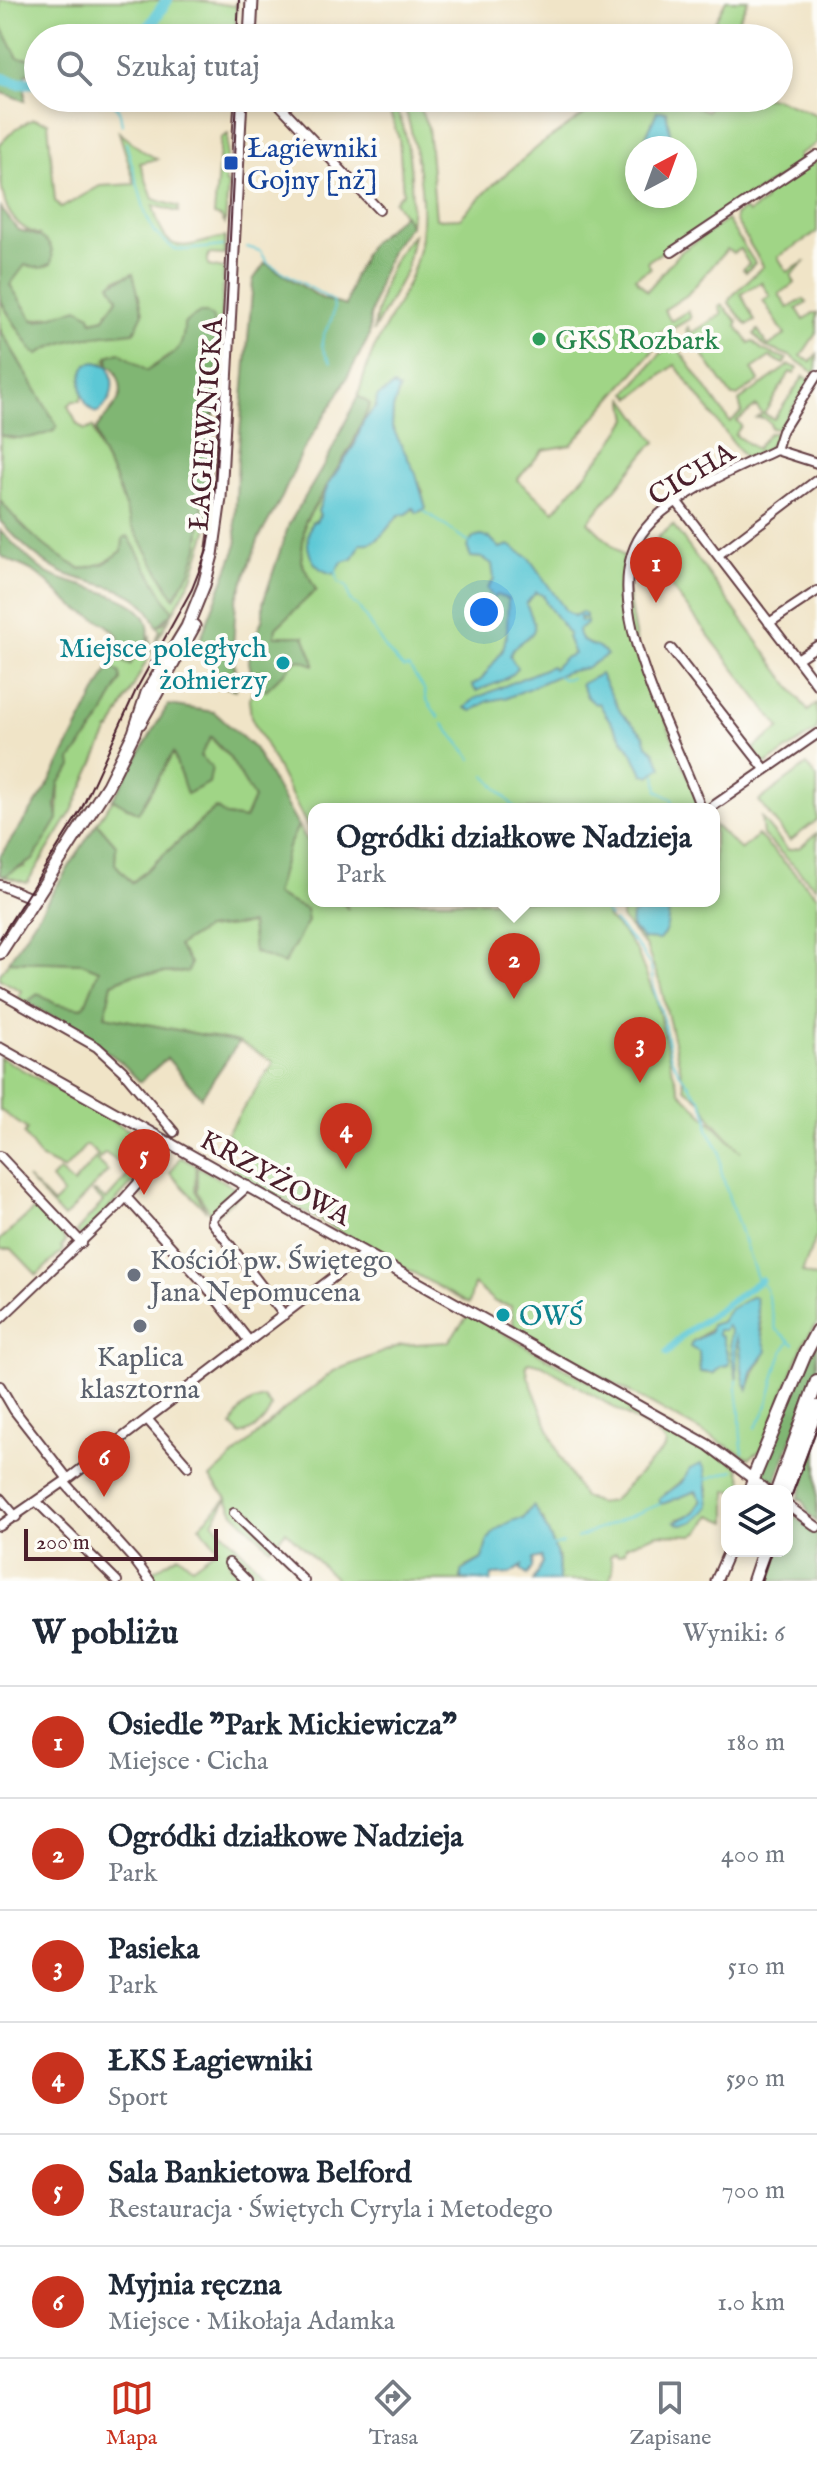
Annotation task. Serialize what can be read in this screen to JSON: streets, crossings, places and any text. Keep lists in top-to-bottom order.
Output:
{
  "streets": {
    "main road": ["ŁAGIEWNICKA"],
    "street": ["CICHA", "KRZYŻOWA"]
  },
  "places": {
    "transit": ["Łagiewniki Gojny [nż]"],
    "other": [
      "GKS Rozbark",
      "Miejsce poległych żołnierzy",
      "Kościół pw. Świętego Jana Nepomucena",
      "OWŚ",
      "Kaplica klasztorna"
    ]
  },
  "scale_bar": "200 m",
  "north": "top right",
  "page": {
    "search": "Szukaj tutaj",
    "pins": [
      "1",
      "2",
      "3",
      "4",
      "5",
      "6"
    ],
    "popup": ["Ogródki działkowe Nadzieja", "Park"],
    "scale": "200 m",
    "heading": ["W pobliżu", "Wyniki: 6"],
    "list": [
      {
        "mark": "1",
        "name": "Osiedle \"Park Mickiewicza\"",
        "note": "Miejsce · Cicha",
        "value": "180 m"
      },
      {
        "mark": "2",
        "name": "Ogródki działkowe Nadzieja",
        "note": "Park",
        "value": "400 m"
      },
      {
        "mark": "3",
        "name": "Pasieka",
        "note": "Park",
        "value": "510 m"
      },
      {
        "mark": "4",
        "name": "ŁKS Łagiewniki",
        "note": "Sport",
        "value": "590 m"
      },
      {
        "mark": "5",
        "name": "Sala Bankietowa Belford",
        "note": "Restauracja · Świętych Cyryla i Metodego",
        "value": "700 m"
      },
      {
        "mark": "6",
        "name": "Myjnia ręczna",
        "note": "Miejsce · Mikołaja Adamka",
        "value": "1.0 km"
      }
    ],
    "nav": ["Mapa", "Trasa", "Zapisane"]
  }
}
